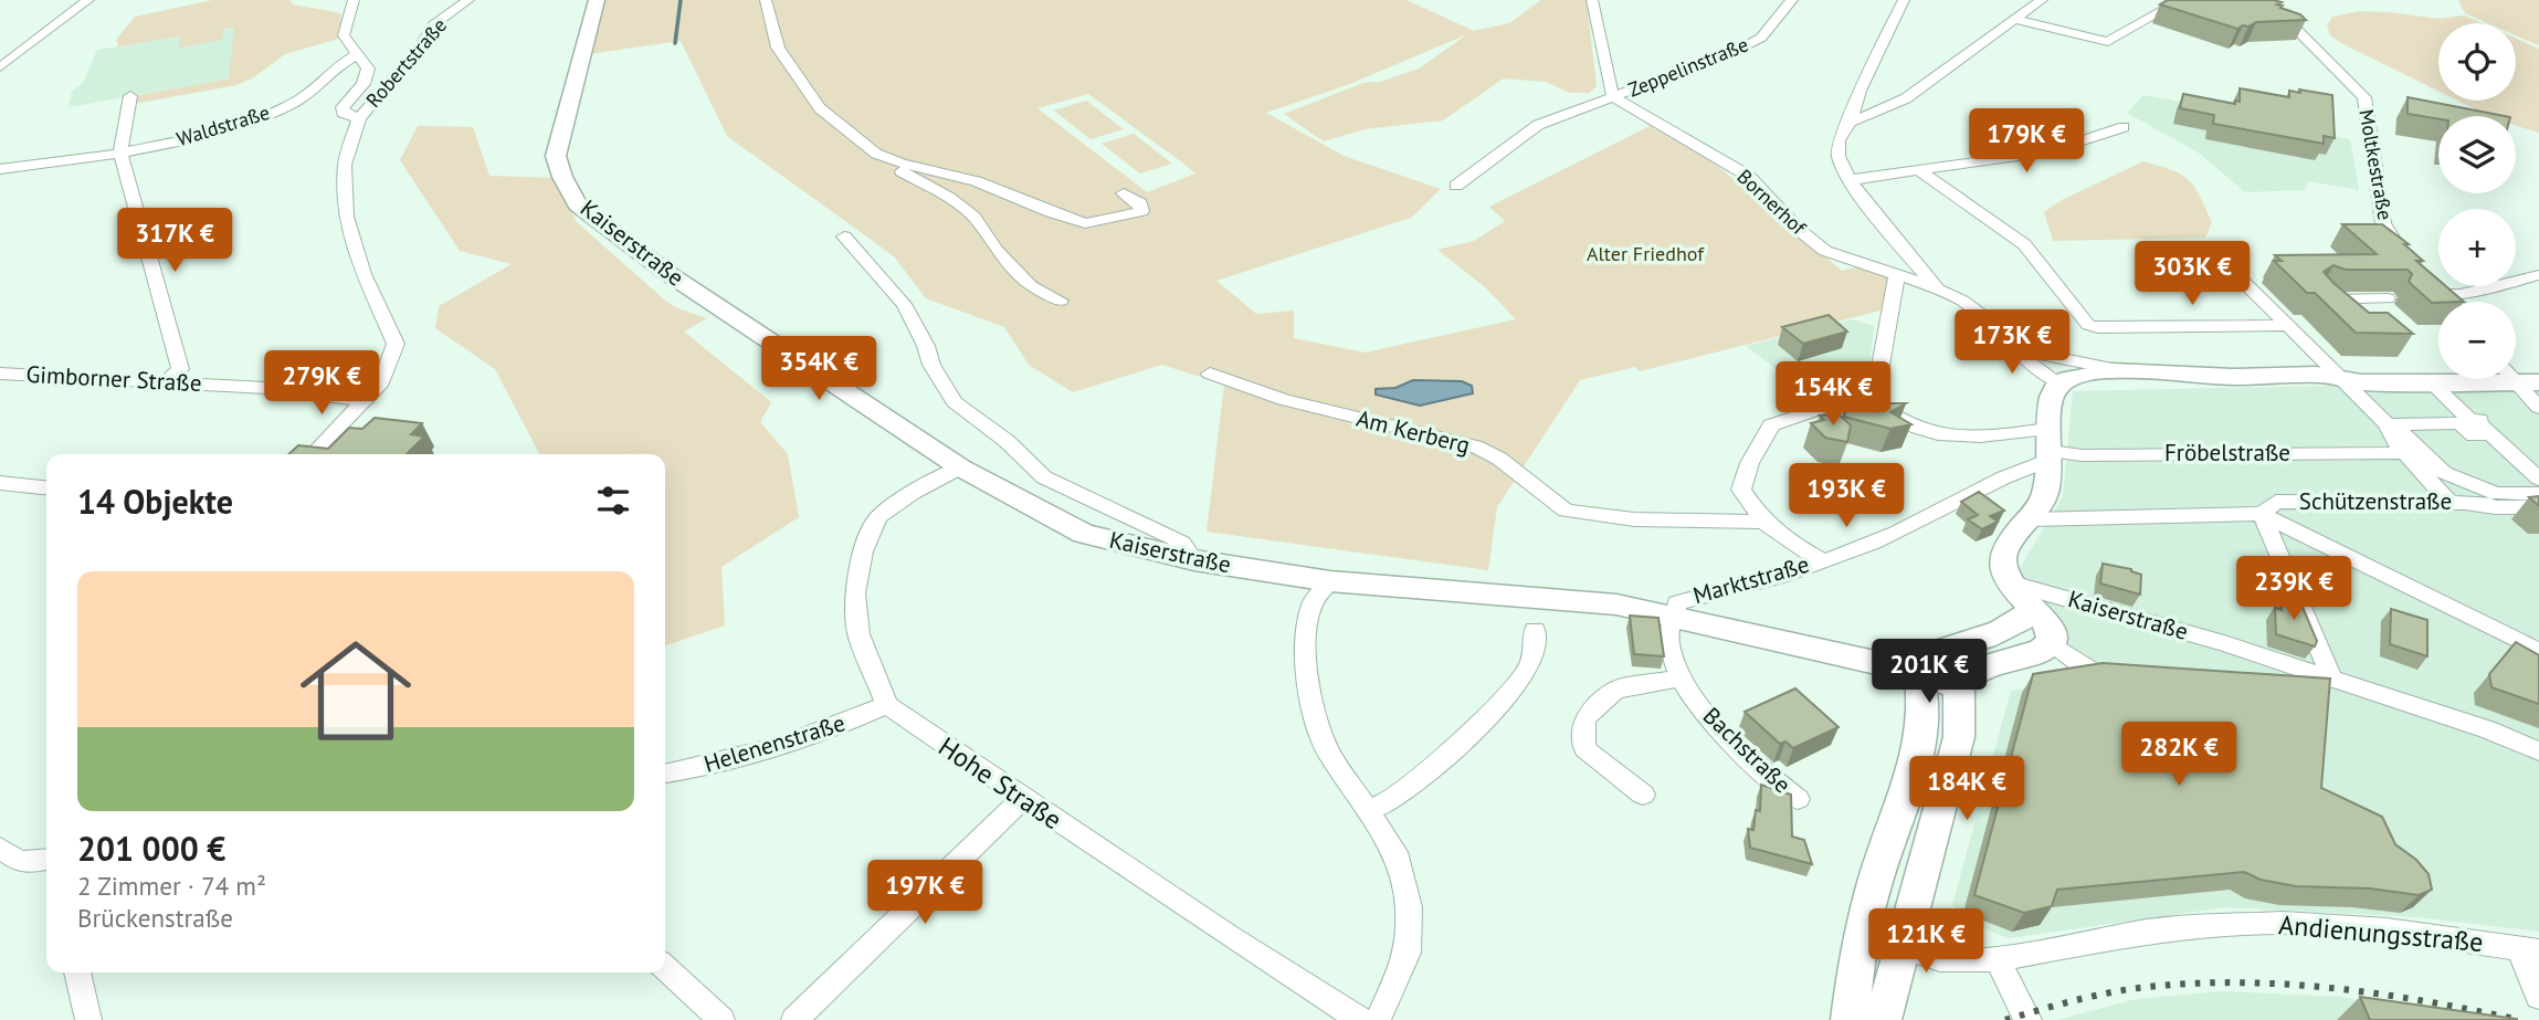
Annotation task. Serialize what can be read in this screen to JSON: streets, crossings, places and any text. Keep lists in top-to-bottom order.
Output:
{
  "streets": {
    "street": [
      "Robertstraße",
      "Zeppelinstraße",
      "Waldstraße",
      "Moltkestraße",
      "Bornerhof",
      "Kaiserstraße",
      "Gimborner Straße",
      "Am Kerberg",
      "Fröbelstraße",
      "Schützenstraße",
      "Marktstraße",
      "Helenenstraße",
      "Bachstraße",
      "Hohe Straße",
      "Andienungsstraße"
    ]
  },
  "crossings": [
    ["Robertstraße", "Gimborner Straße"],
    ["Zeppelinstraße", "Bornerhof"],
    ["Kaiserstraße", "Marktstraße"],
    ["Kaiserstraße", "Bachstraße"],
    ["Fröbelstraße", "Marktstraße"],
    ["Marktstraße", "Bachstraße"],
    ["Helenenstraße", "Hohe Straße"]
  ],
  "parks": ["Alter Friedhof"],
  "page": {
    "map_buttons": ["+", "−"],
    "price": [
      "179K €",
      "317K €",
      "303K €",
      "173K €",
      "354K €",
      "279K €",
      "154K €",
      "193K €",
      "239K €",
      "201K €",
      "282K €",
      "184K €",
      "197K €",
      "121K €"
    ],
    "heading": "14 Objekte",
    "list": [
      {
        "name": "201 000 €",
        "note": "2 Zimmer · 74 m² · Brückenstraße"
      }
    ]
  }
}
